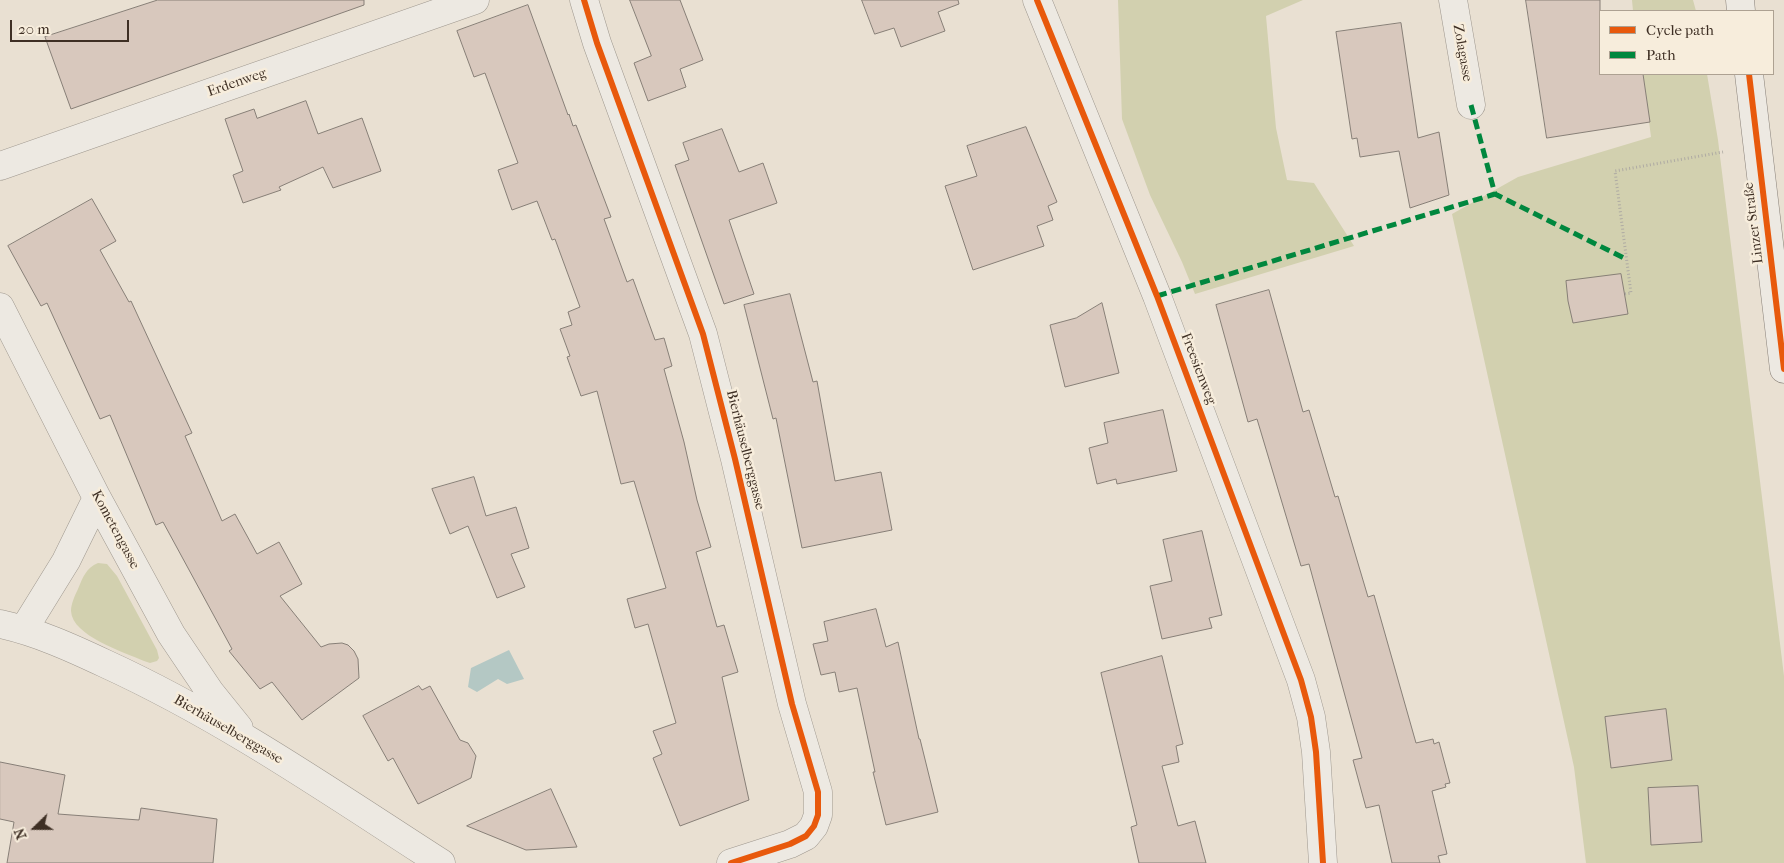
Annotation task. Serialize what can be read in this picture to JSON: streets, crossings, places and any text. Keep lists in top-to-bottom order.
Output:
{
  "streets": {
    "street": [
      "Zolagasse",
      "Erdenweg",
      "Linzer Straße",
      "Freesienweg",
      "Bierhäuselberggasse",
      "Kometengasse"
    ]
  },
  "crossings": [
    ["Bierhäuselberggasse", "Kometengasse"]
  ],
  "legend": ["Cycle path", "Path"],
  "scale_bar": "20 m",
  "north": "left"
}
